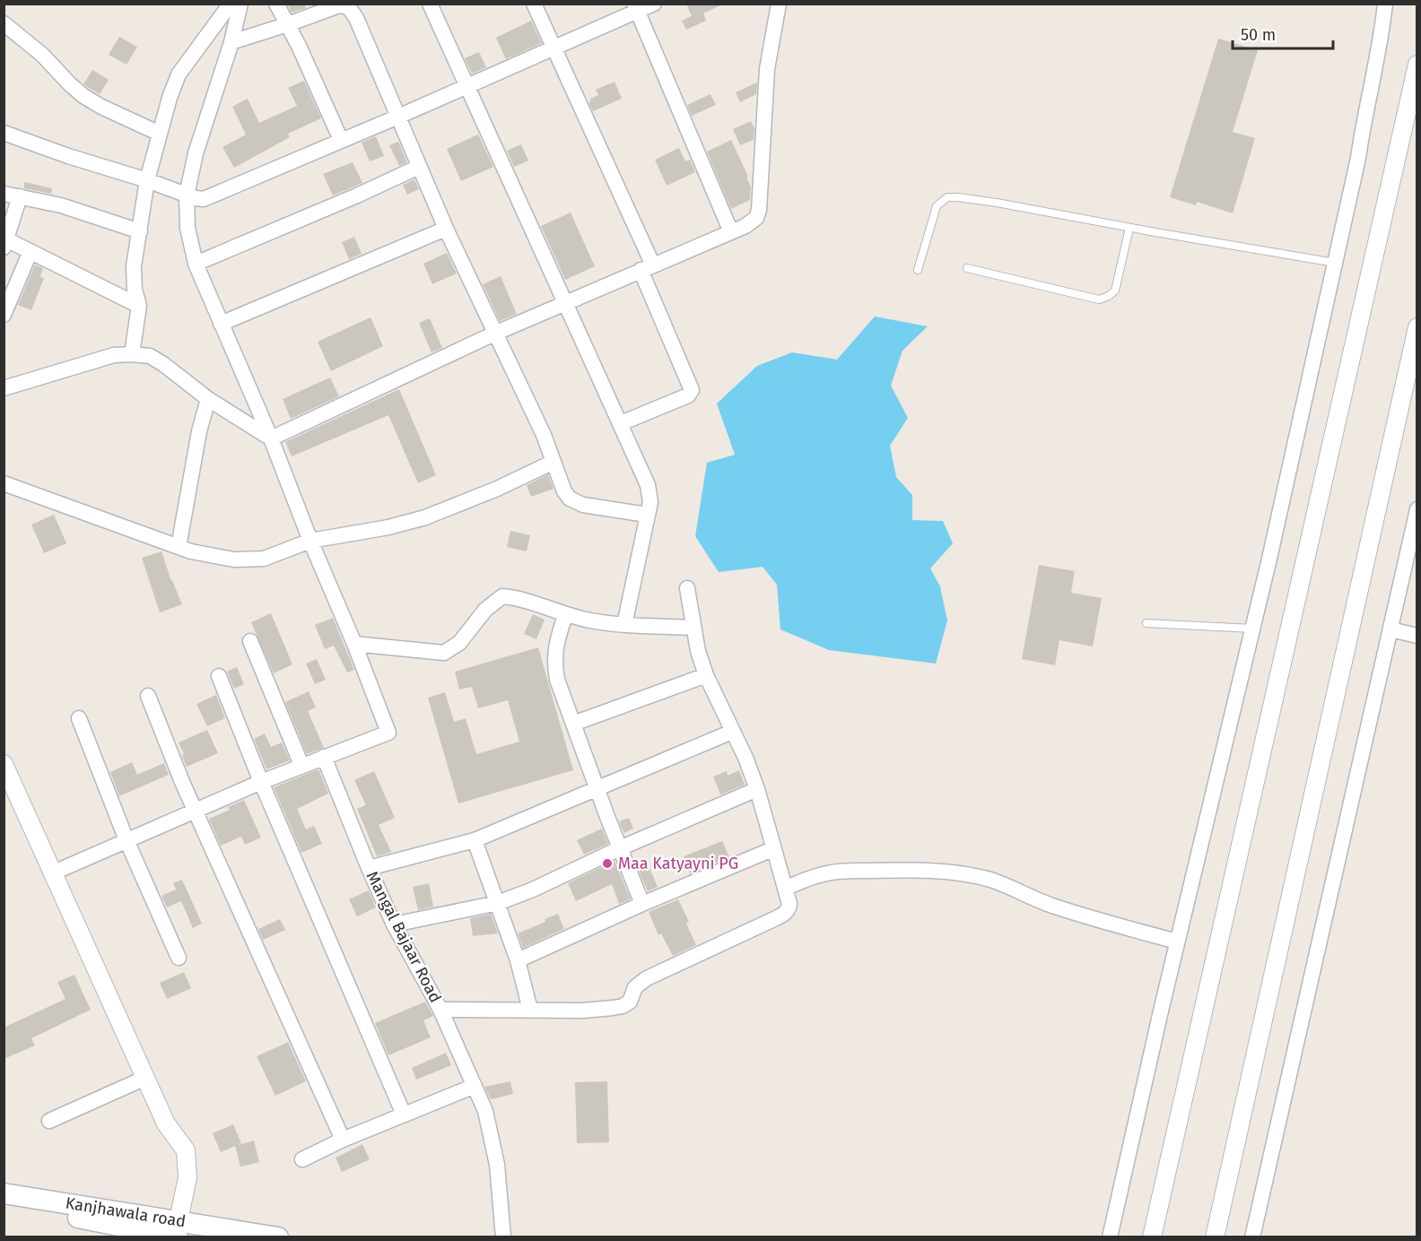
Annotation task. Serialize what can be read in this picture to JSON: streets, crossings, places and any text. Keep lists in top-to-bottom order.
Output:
{
  "streets": {
    "main road": ["Kanjhawala road"],
    "street": ["Mangal Bajaar Road"]
  },
  "places": ["Maa Katyayni PG"],
  "scale_bar": "50 m"
}
